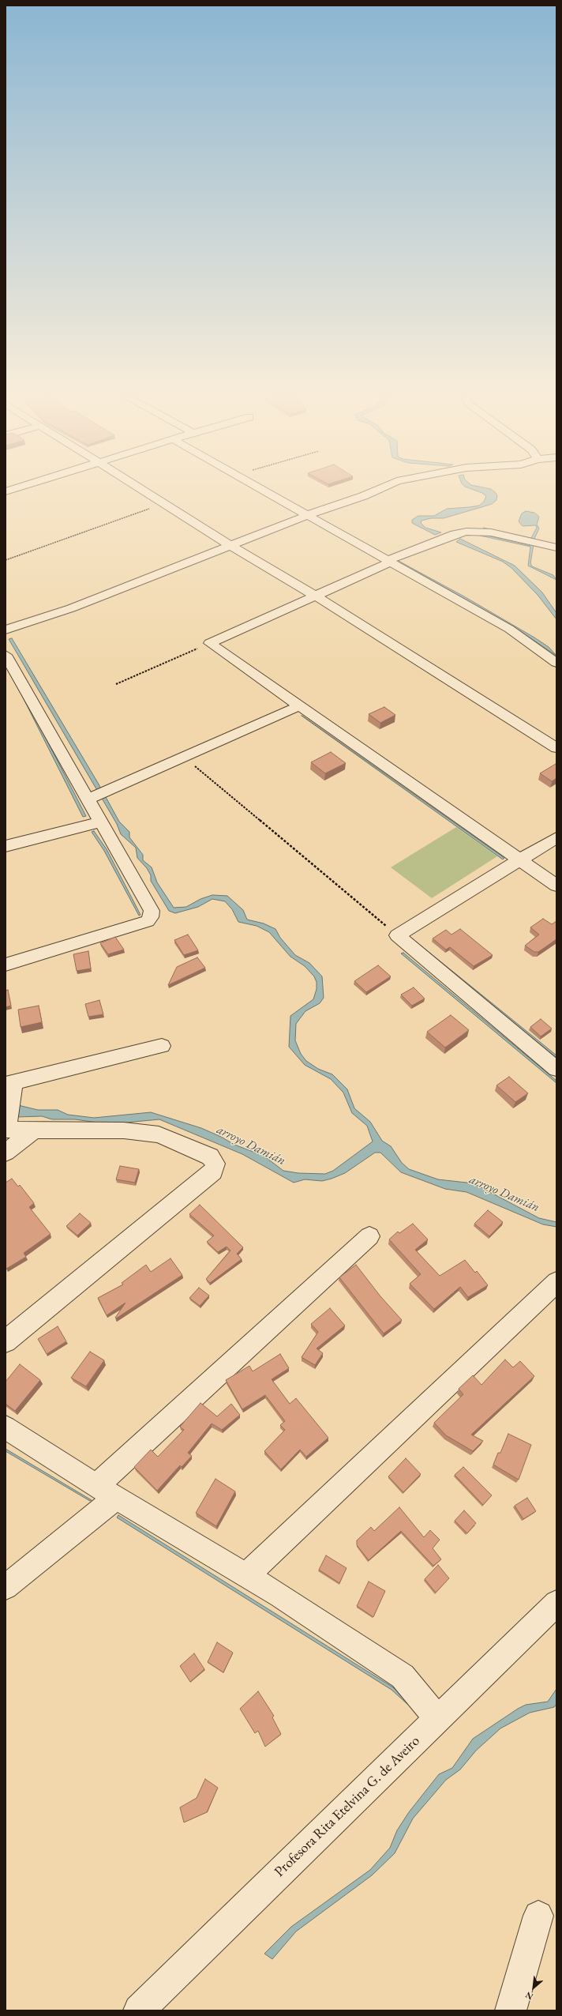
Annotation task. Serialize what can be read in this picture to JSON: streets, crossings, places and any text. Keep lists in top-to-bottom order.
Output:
{
  "streets": {
    "street": ["Profesora Rita Etelvina G. de Aveiro"]
  },
  "water": ["arroyo Damián"],
  "north": "bottom left"
}
